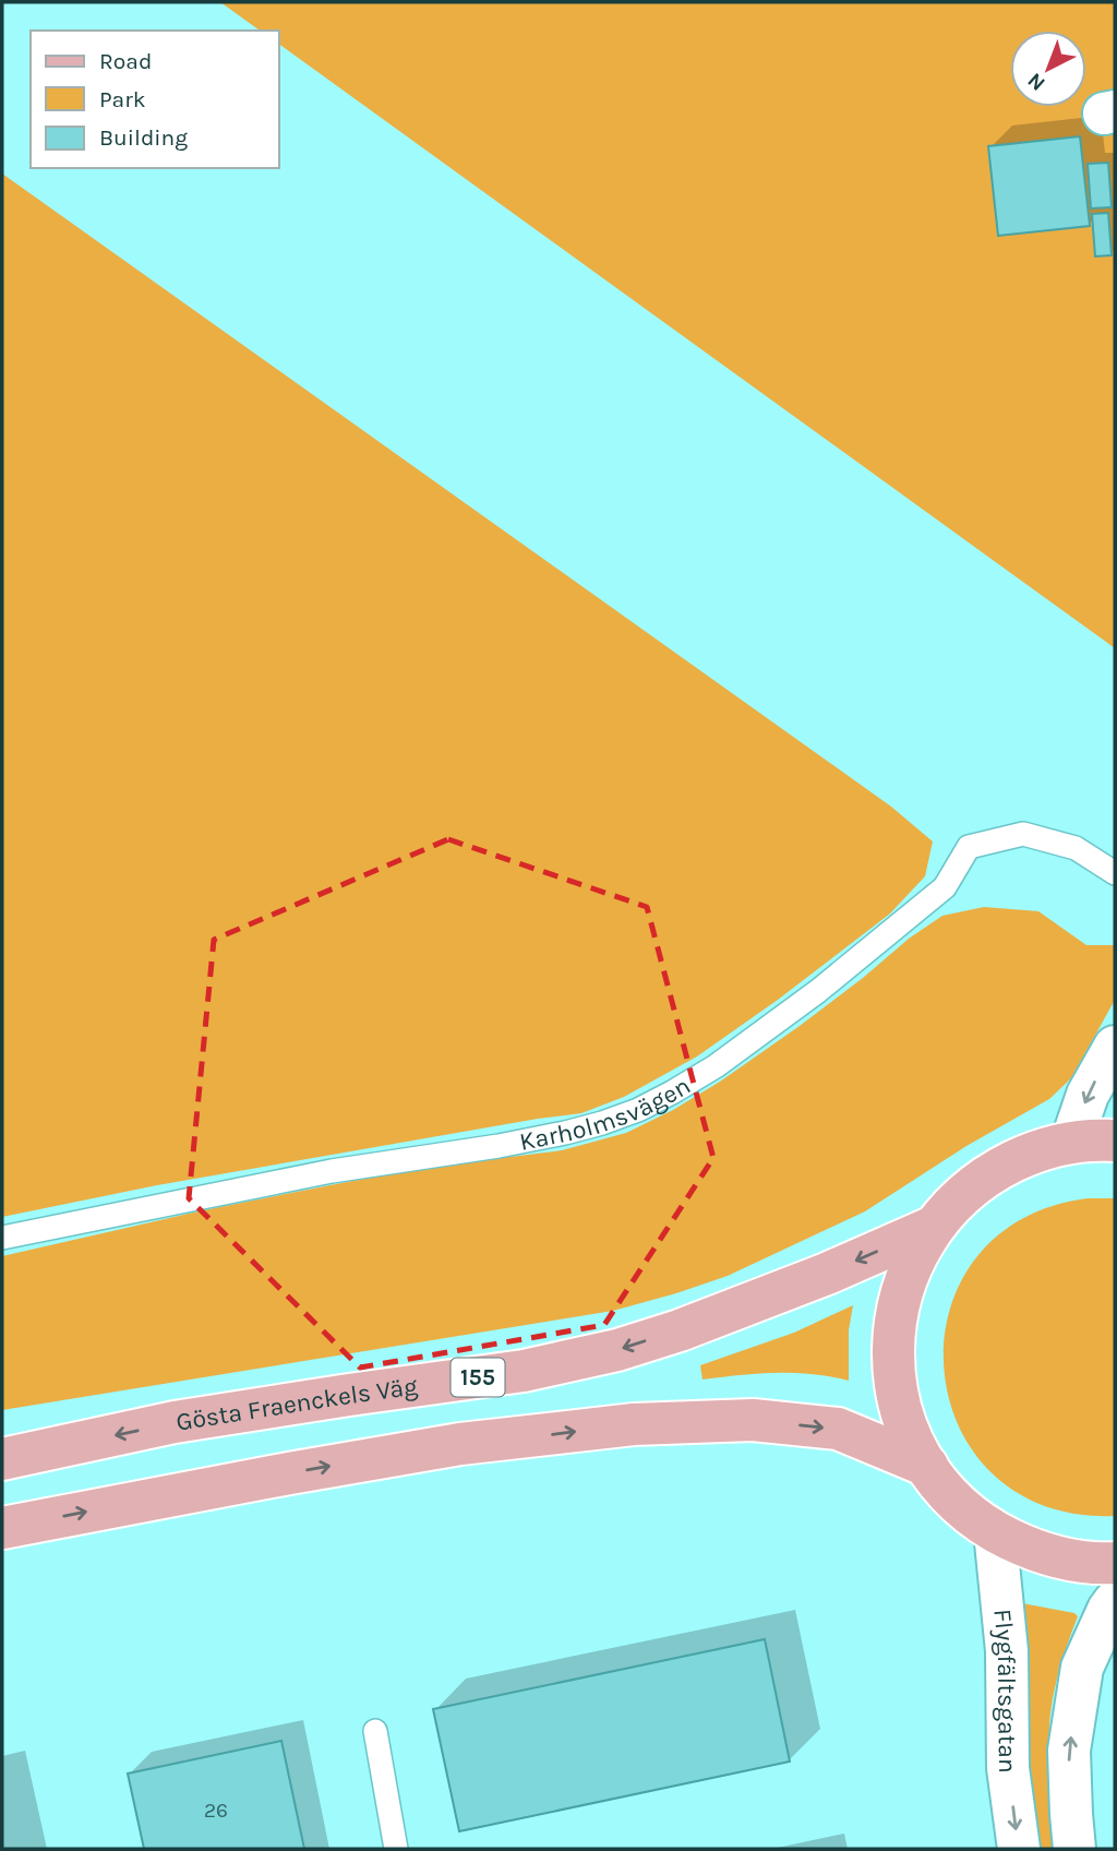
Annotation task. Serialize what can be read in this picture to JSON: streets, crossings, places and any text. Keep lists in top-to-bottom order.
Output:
{
  "streets": {
    "main road": ["155", "Gösta Fraenckels Väg"],
    "street": ["Flygfältsgatan"],
    "lane": ["Karholmsvägen"]
  },
  "crossings": [
    ["Gösta Fraenckels Väg", "Flygfältsgatan"]
  ],
  "house_numbers": ["26"],
  "legend": ["Road", "Park", "Building"],
  "north": "bottom left"
}
